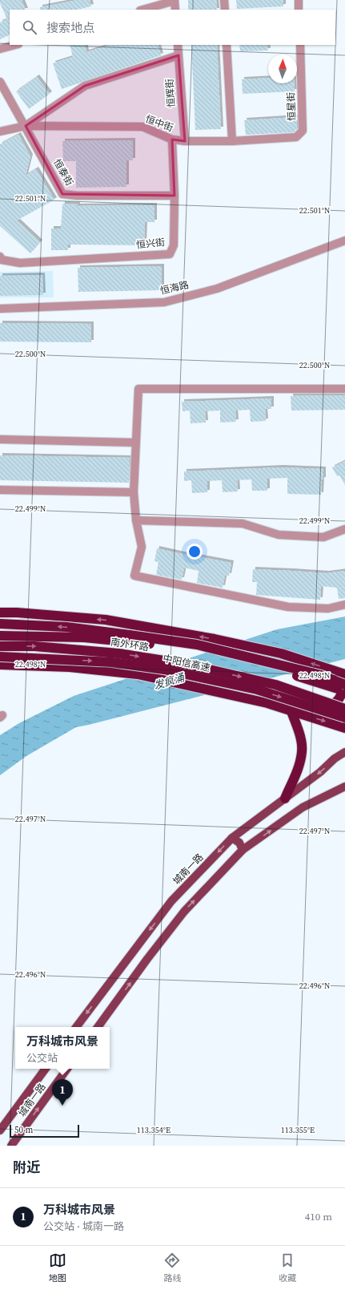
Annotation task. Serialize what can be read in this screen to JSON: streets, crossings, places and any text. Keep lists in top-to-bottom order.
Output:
{
  "streets": {
    "highway": ["南外环路", "中阳信高速"],
    "main road": ["城南一路"],
    "street": [
      "恒辉街",
      "恒星街",
      "恒中街",
      "恒泰街",
      "恒兴街",
      "恒海路"
    ]
  },
  "crossings": [
    ["恒辉街", "恒中街"],
    ["恒星街", "恒中街"],
    ["恒中街", "恒泰街"],
    ["恒中街", "恒兴街"],
    ["恒泰街", "恒兴街"]
  ],
  "water": ["发疯涌"],
  "scale_bar": "50 m",
  "north": "top",
  "page": {
    "search": "搜索地点",
    "popup": ["万科城市风景", "公交站"],
    "pins": "1",
    "scale": "50 m",
    "heading": "附近",
    "list": [
      {
        "mark": "1",
        "name": "万科城市风景",
        "note": "公交站 · 城南一路",
        "value": "410 m"
      }
    ],
    "nav": ["地图", "路线", "收藏"]
  },
  "coordinates": [
    "22.501°N",
    "22.500°N",
    "22.499°N",
    "22.498°N",
    "22.497°N",
    "22.496°N",
    "113.354°E",
    "113.355°E"
  ]
}
